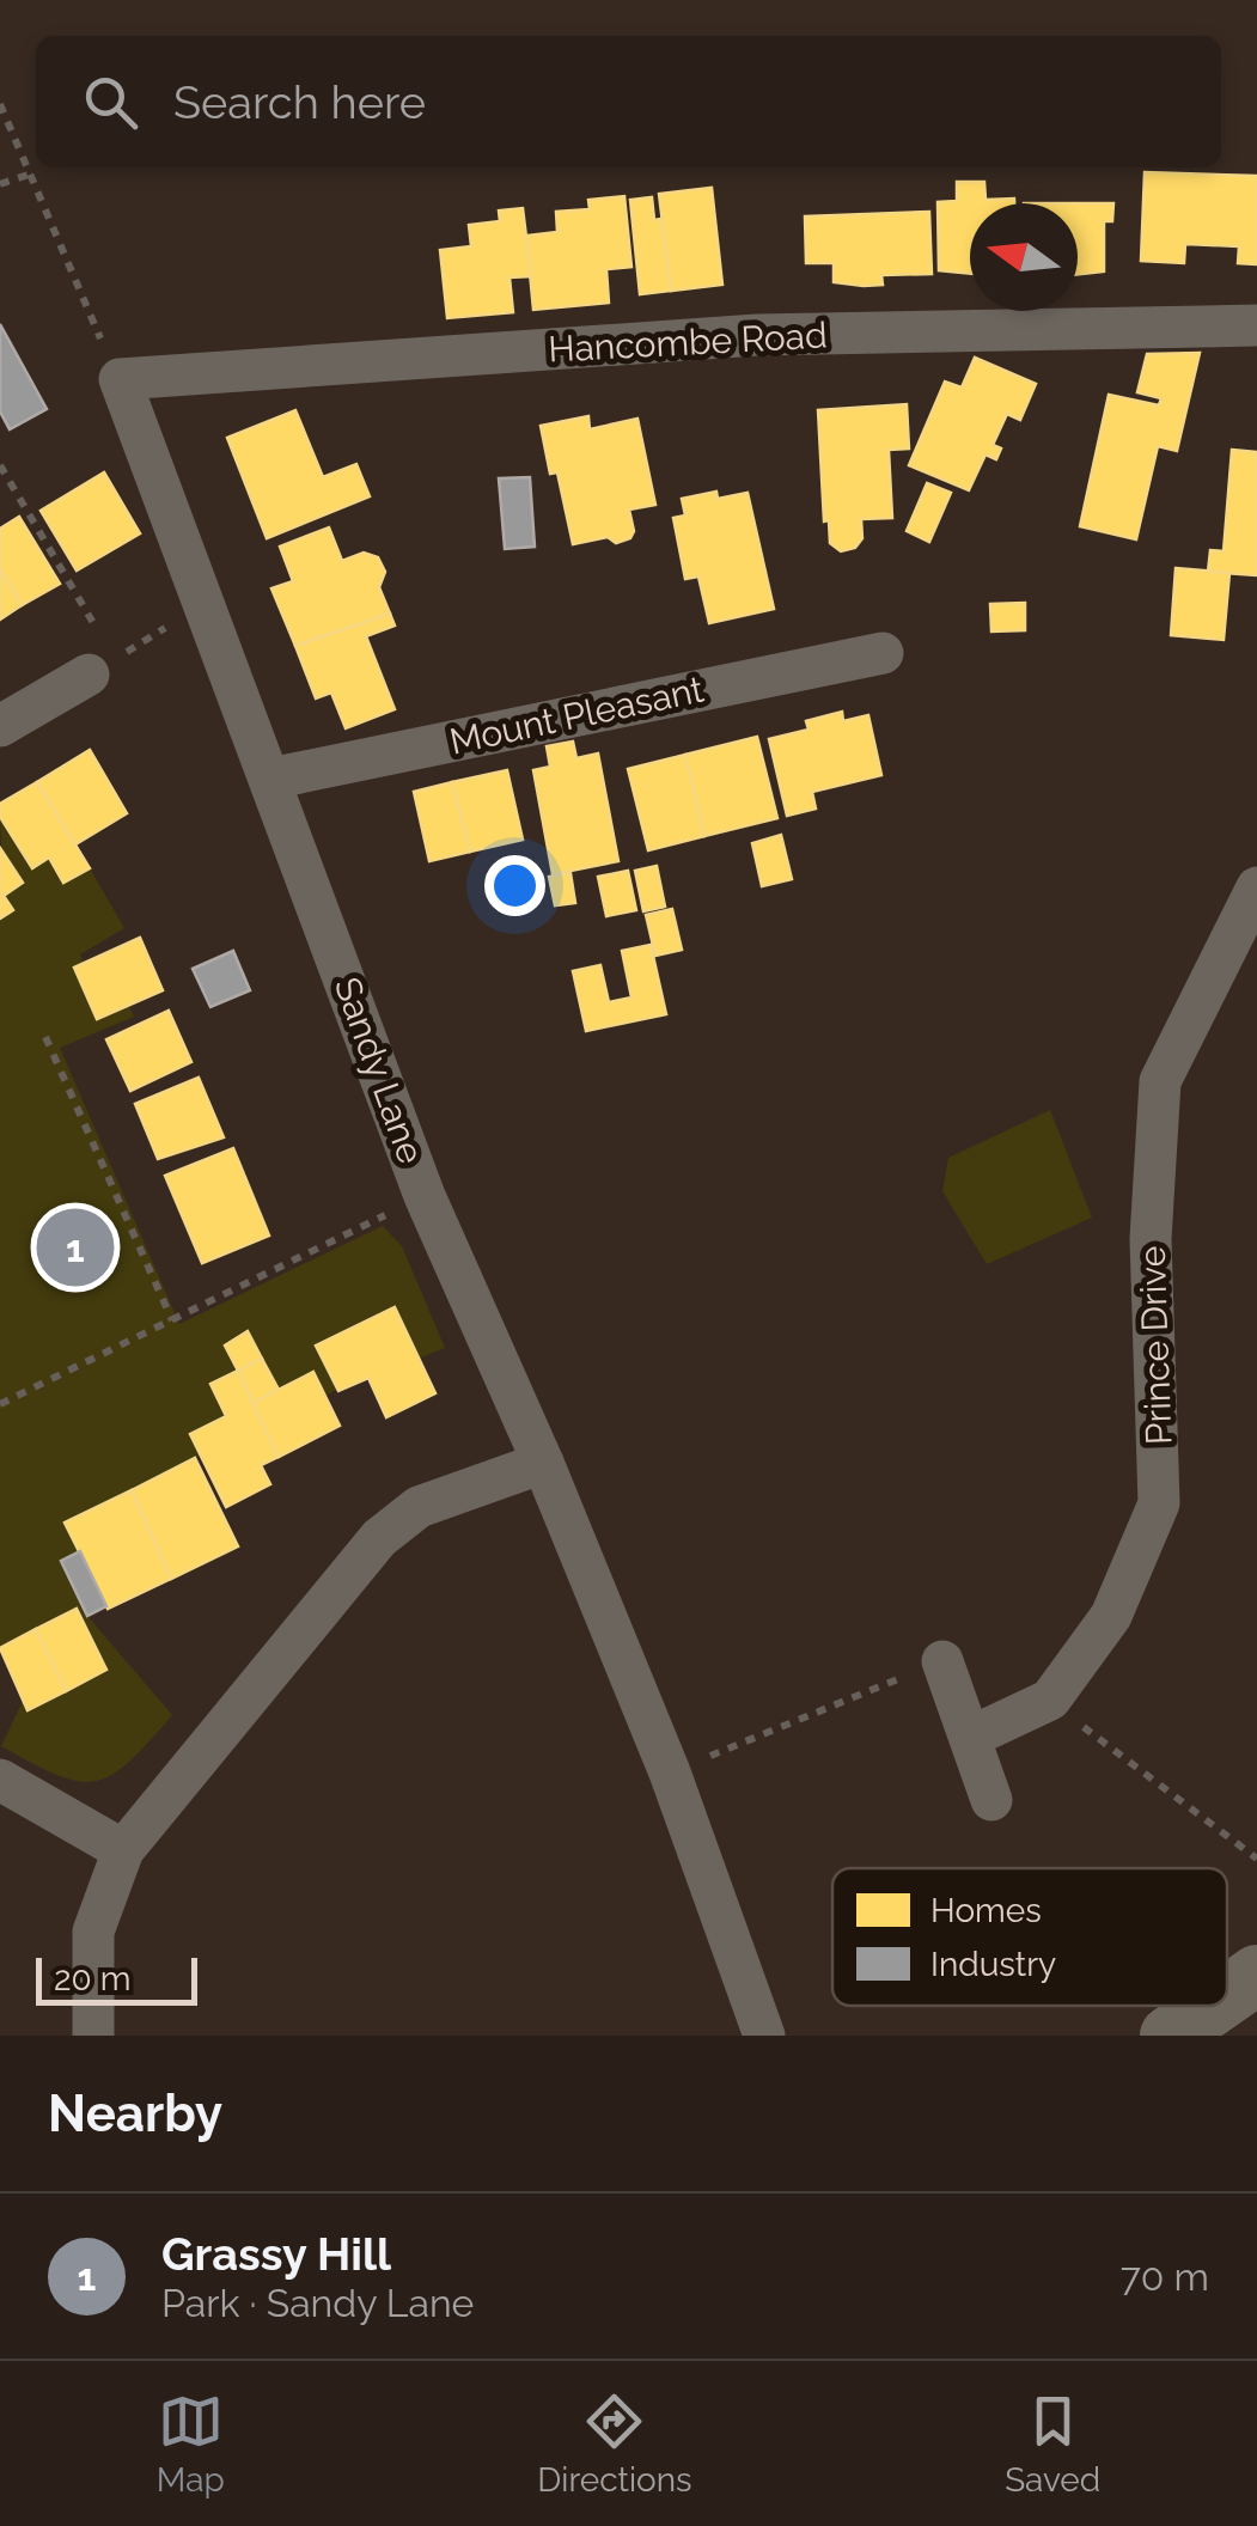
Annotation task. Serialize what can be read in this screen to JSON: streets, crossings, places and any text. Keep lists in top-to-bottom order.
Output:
{
  "streets": {
    "street": [
      "Hancombe Road",
      "Mount Pleasant",
      "Sandy Lane",
      "Prince Drive"
    ]
  },
  "crossings": [
    ["Hancombe Road", "Sandy Lane"],
    ["Mount Pleasant", "Sandy Lane"]
  ],
  "legend": ["Homes", "Industry"],
  "scale_bar": "20 m",
  "north": "left",
  "page": {
    "search": "Search here",
    "pins": "1",
    "scale": "20 m",
    "heading": "Nearby",
    "list": [
      {
        "mark": "1",
        "name": "Grassy Hill",
        "note": "Park · Sandy Lane",
        "value": "70 m"
      }
    ],
    "nav": ["Map", "Directions", "Saved"]
  }
}
